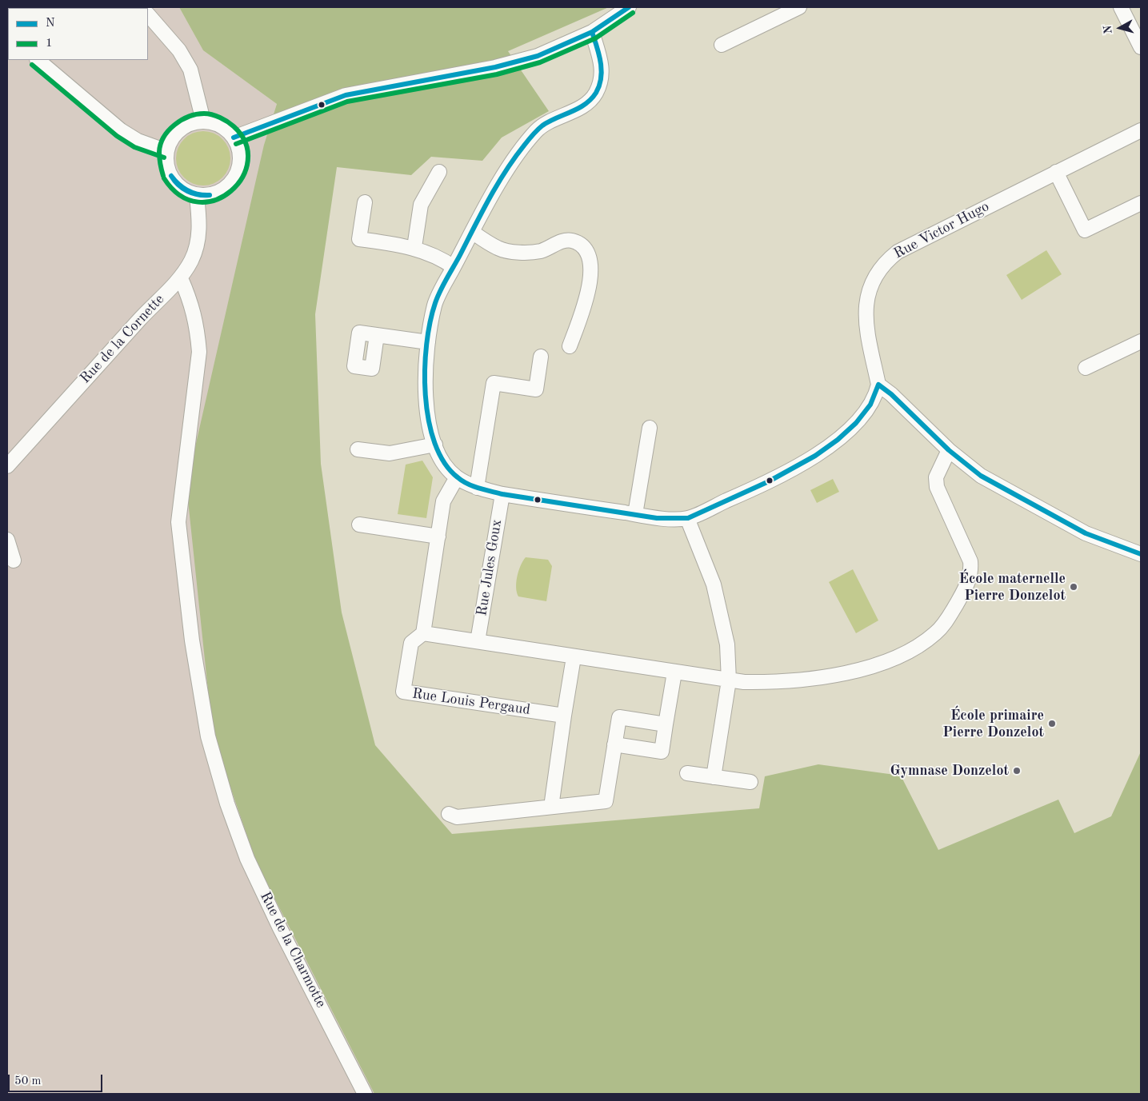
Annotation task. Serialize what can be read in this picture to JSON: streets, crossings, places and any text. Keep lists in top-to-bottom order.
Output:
{
  "streets": {
    "street": [
      "Rue Victor Hugo",
      "Rue de la Cornette",
      "Rue Jules Goux",
      "Rue Louis Pergaud",
      "Rue de la Charmotte"
    ]
  },
  "crossings": [
    ["Rue de la Cornette", "Rue de la Charmotte"]
  ],
  "places": ["École maternelle Pierre Donzelot", "École primaire Pierre Donzelot", "Gymnase Donzelot"],
  "lines": ["transit line N", "transit line 1"],
  "legend": ["N", "1"],
  "scale_bar": "50 m",
  "north": "left"
}
